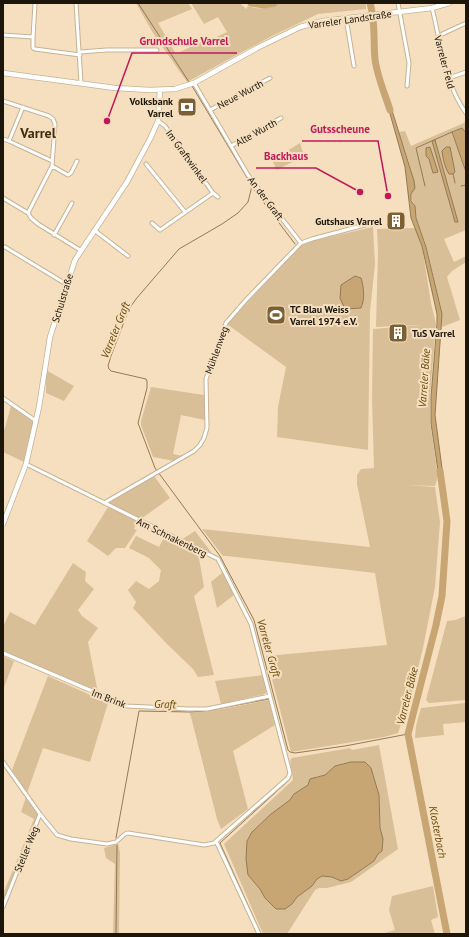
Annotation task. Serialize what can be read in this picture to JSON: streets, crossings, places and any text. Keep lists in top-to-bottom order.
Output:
{
  "streets": {
    "street": [
      "Varreler Landstraße",
      "Varreler Feld",
      "Neue Wurth",
      "Alte Wurth",
      "Im Graftwinkel",
      "An der Graft",
      "Schulstraße",
      "Mühlenweg",
      "Am Schnakenberg",
      "Im Brink",
      "Steller Weg"
    ]
  },
  "crossings": [
    ["Varreler Landstraße", "Varreler Feld"],
    ["Varreler Landstraße", "An der Graft"],
    ["Varreler Landstraße", "Schulstraße"],
    ["Neue Wurth", "An der Graft"],
    ["Alte Wurth", "An der Graft"],
    ["Im Graftwinkel", "Schulstraße"],
    ["An der Graft", "Mühlenweg"],
    ["Schulstraße", "Am Schnakenberg"],
    ["Mühlenweg", "Am Schnakenberg"],
    ["Am Schnakenberg", "Im Brink"]
  ],
  "districts": ["Varrel"],
  "water": [
    "Varreler Graft",
    "Varreler Bäke",
    "Graft",
    "Klosterbach"
  ],
  "places": {
    "bank": ["Volksbank Varrel"],
    "other": ["Grundschule Varrel", "Backhaus", "Gutsscheune"],
    "building": ["Gutshaus Varrel", "TuS Varrel"],
    "sports": ["TC Blau Weiss Varrel 1974 e.V."]
  }
}
